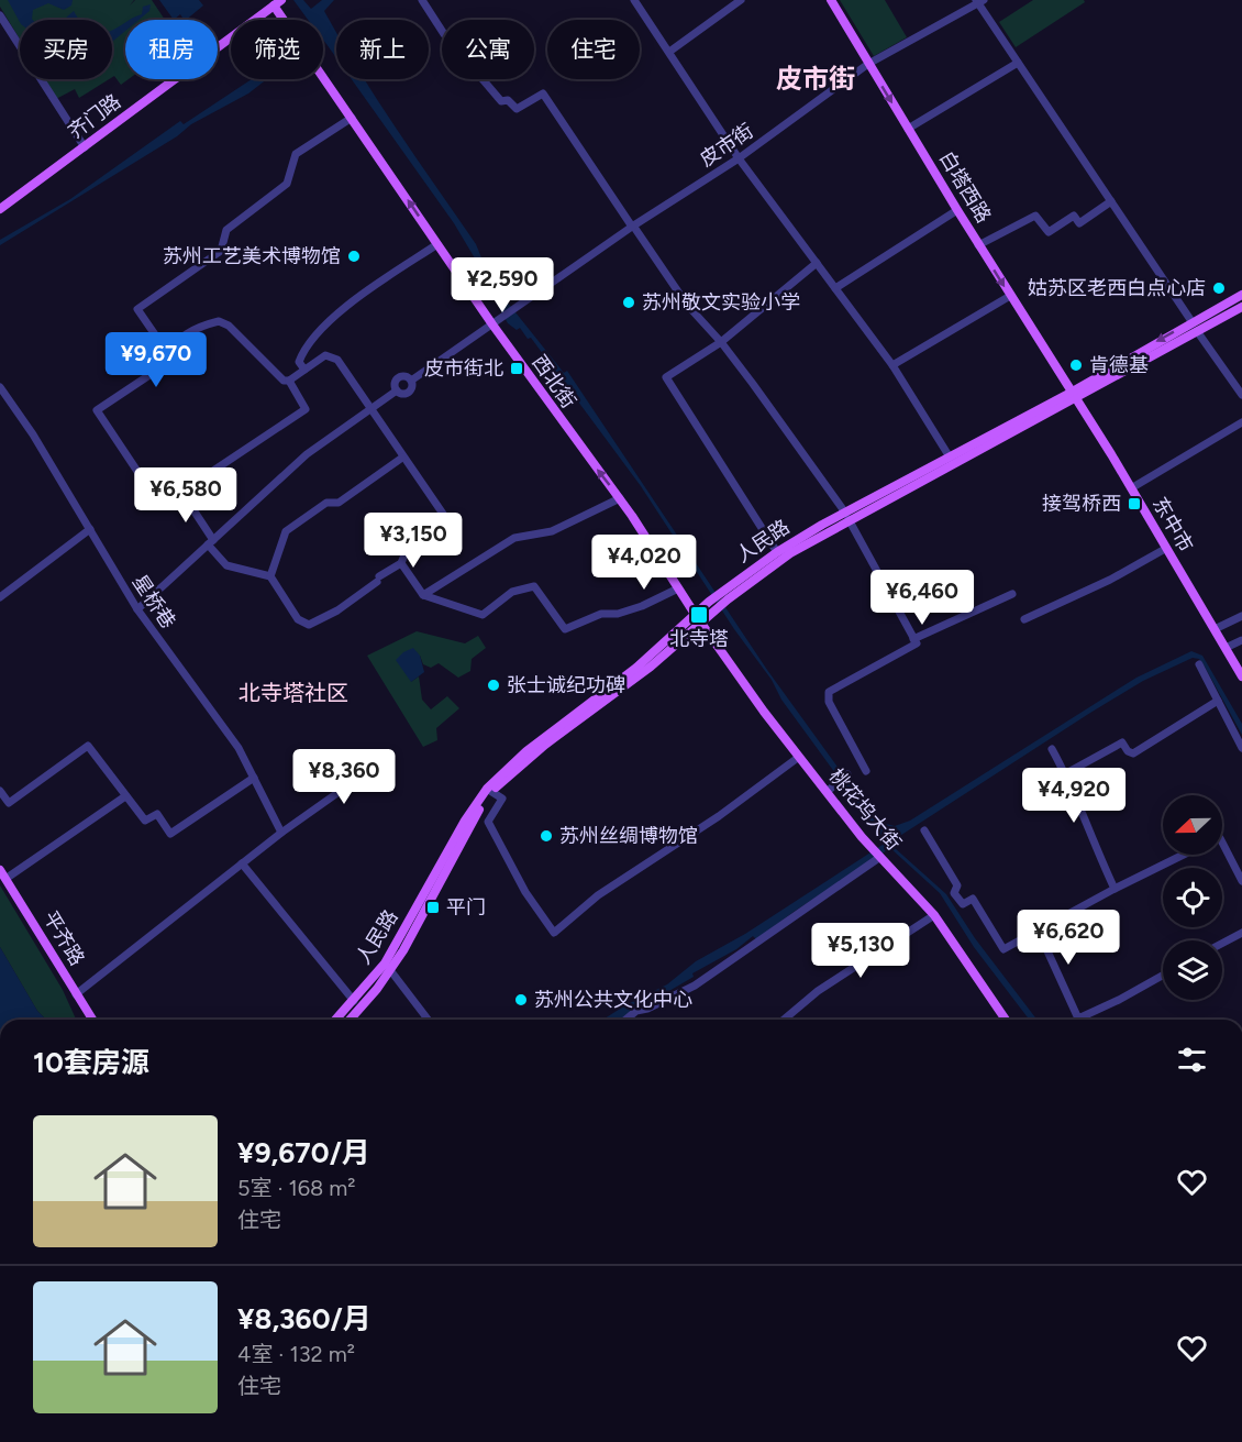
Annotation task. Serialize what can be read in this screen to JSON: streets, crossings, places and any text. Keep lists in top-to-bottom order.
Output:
{
  "streets": {
    "main road": [
      "齐门路",
      "白塔西路",
      "西北街",
      "东中市",
      "人民路",
      "桃花坞大街",
      "平齐路"
    ],
    "street": ["皮市街", "星桥巷"]
  },
  "crossings": [
    ["齐门路", "西北街"],
    ["皮市街", "白塔西路"],
    ["皮市街", "西北街"],
    ["白塔西路", "东中市"],
    ["白塔西路", "人民路"],
    ["西北街", "人民路"],
    ["西北街", "桃花坞大街"],
    ["东中市", "人民路"],
    ["人民路", "桃花坞大街"]
  ],
  "one_way": ["西北街"],
  "districts": ["皮市街", "北寺塔社区"],
  "places": {
    "other": [
      "苏州工艺美术博物馆",
      "姑苏区老西白点心店",
      "苏州敬文实验小学",
      "肯德基",
      "张士诚纪功碑",
      "苏州丝绸博物馆",
      "苏州公共文化中心"
    ],
    "transit": [
      "皮市街北",
      "接驾桥西",
      "北寺塔",
      "平门"
    ]
  },
  "north": "left",
  "page": {
    "chip": [
      "买房",
      "租房",
      "筛选",
      "新上",
      "公寓",
      "住宅"
    ],
    "price": [
      "¥2,590",
      "¥9,670",
      "¥6,580",
      "¥3,150",
      "¥4,020",
      "¥6,460",
      "¥8,360",
      "¥4,920",
      "¥6,620",
      "¥5,130"
    ],
    "heading": "10套房源",
    "list": [
      {
        "name": "¥9,670/月",
        "note": "5室 · 168 m² · 住宅"
      },
      {
        "name": "¥8,360/月",
        "note": "4室 · 132 m² · 住宅"
      }
    ]
  }
}
